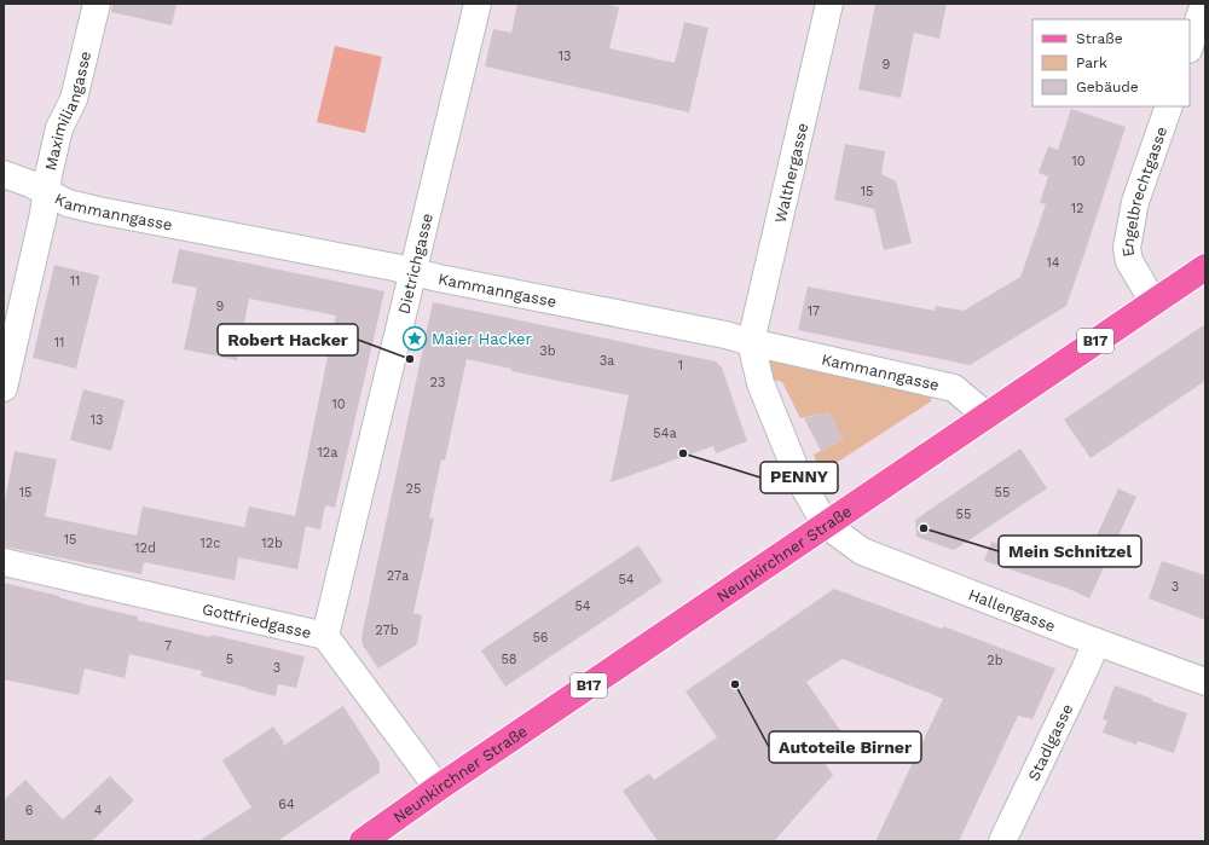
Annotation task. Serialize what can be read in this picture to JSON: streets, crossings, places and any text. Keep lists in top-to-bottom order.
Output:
{
  "streets": {
    "main road": ["B17", "Neunkirchner Straße"],
    "street": [
      "Maximiliangasse",
      "Walthergasse",
      "Engelbrechtgasse",
      "Kammanngasse",
      "Dietrichgasse",
      "Hallengasse",
      "Gottfriedgasse",
      "Stadlgasse"
    ]
  },
  "crossings": [
    ["Maximiliangasse", "Kammanngasse"],
    ["Walthergasse", "Kammanngasse"],
    ["Engelbrechtgasse", "Neunkirchner Straße"],
    ["Kammanngasse", "Dietrichgasse"],
    ["Kammanngasse", "Neunkirchner Straße"],
    ["Dietrichgasse", "Gottfriedgasse"],
    ["Neunkirchner Straße", "Hallengasse"],
    ["Neunkirchner Straße", "Gottfriedgasse"],
    ["Hallengasse", "Stadlgasse"]
  ],
  "places": {
    "place": ["Maier Hacker"],
    "other": [
      "Robert Hacker",
      "PENNY",
      "Mein Schnitzel",
      "Autoteile Birner"
    ]
  },
  "house_numbers": [
    "13",
    "9",
    "10",
    "15",
    "12",
    "14",
    "11",
    "9",
    "17",
    "11",
    "3b",
    "3a",
    "1",
    "23",
    "10",
    "13",
    "54a",
    "12a",
    "25",
    "15",
    "55",
    "55",
    "15",
    "12c",
    "12b",
    "12d",
    "27a",
    "54",
    "3",
    "54",
    "27b",
    "56",
    "7",
    "5",
    "58",
    "2b",
    "3",
    "64",
    "6",
    "4"
  ],
  "legend": ["Straße", "Park", "Gebäude"]
}
